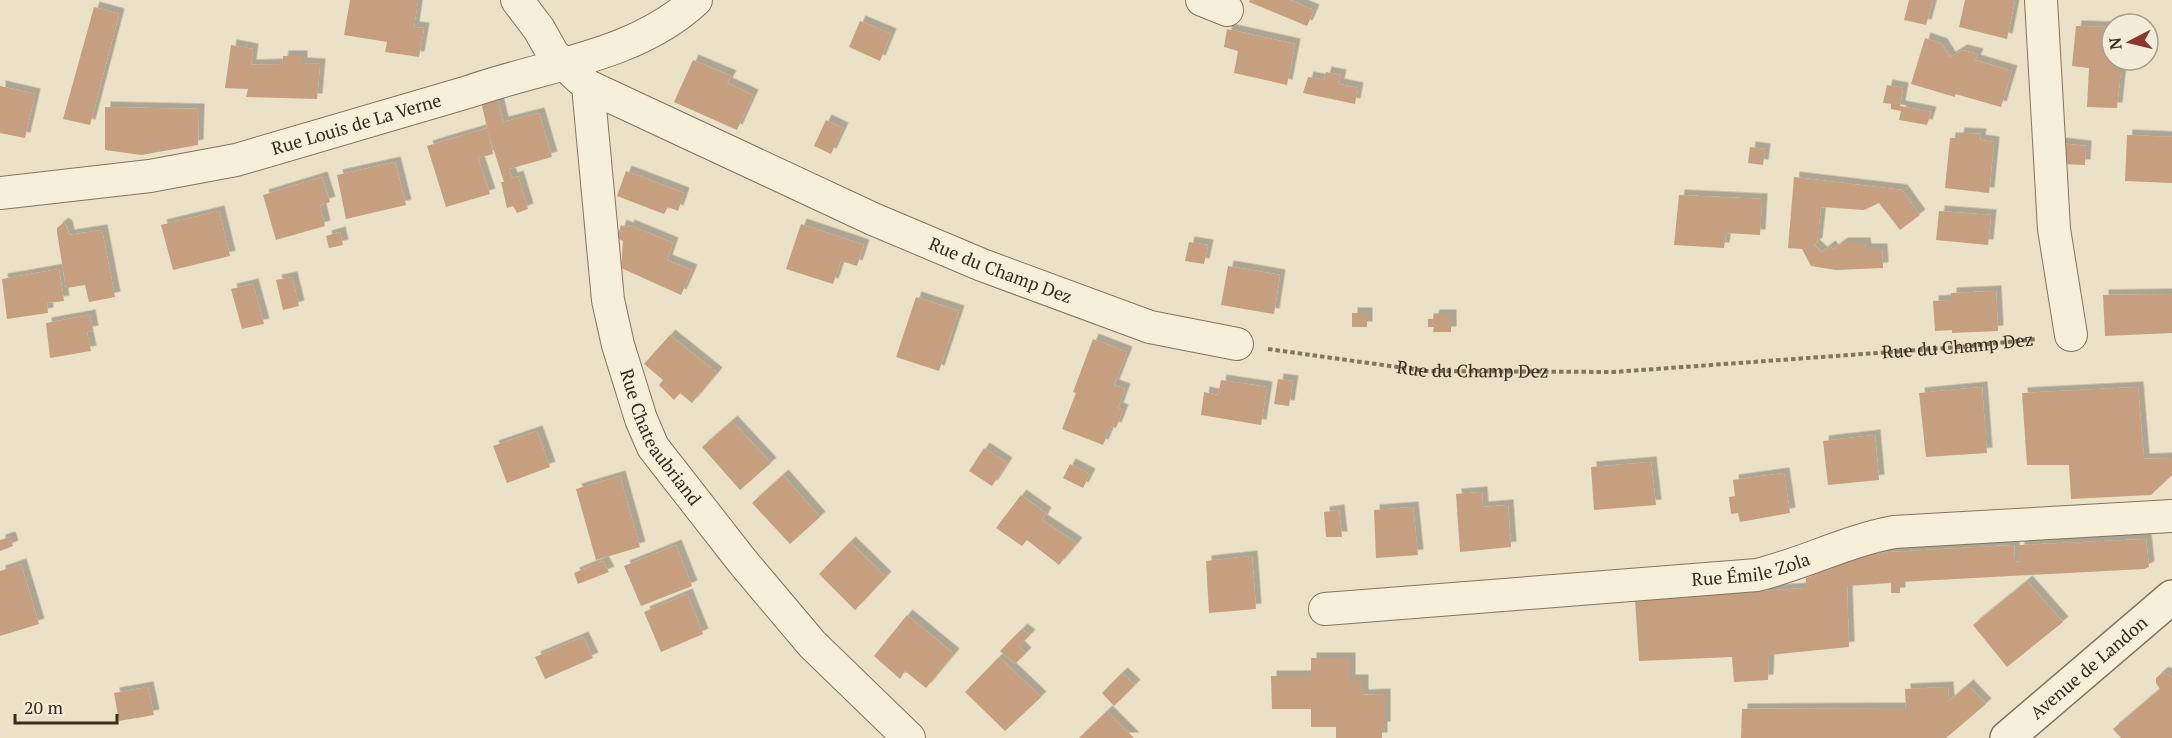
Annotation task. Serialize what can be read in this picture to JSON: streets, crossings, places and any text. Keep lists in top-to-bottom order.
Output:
{
  "streets": {
    "street": [
      "Rue Louis de La Verne",
      "Rue du Champ Dez",
      "Rue Chateaubriand",
      "Rue Émile Zola",
      "Avenue de Landon"
    ]
  },
  "crossings": [
    ["Rue du Champ Dez", "Rue Chateaubriand"]
  ],
  "scale_bar": "20 m",
  "north": "left"
}
